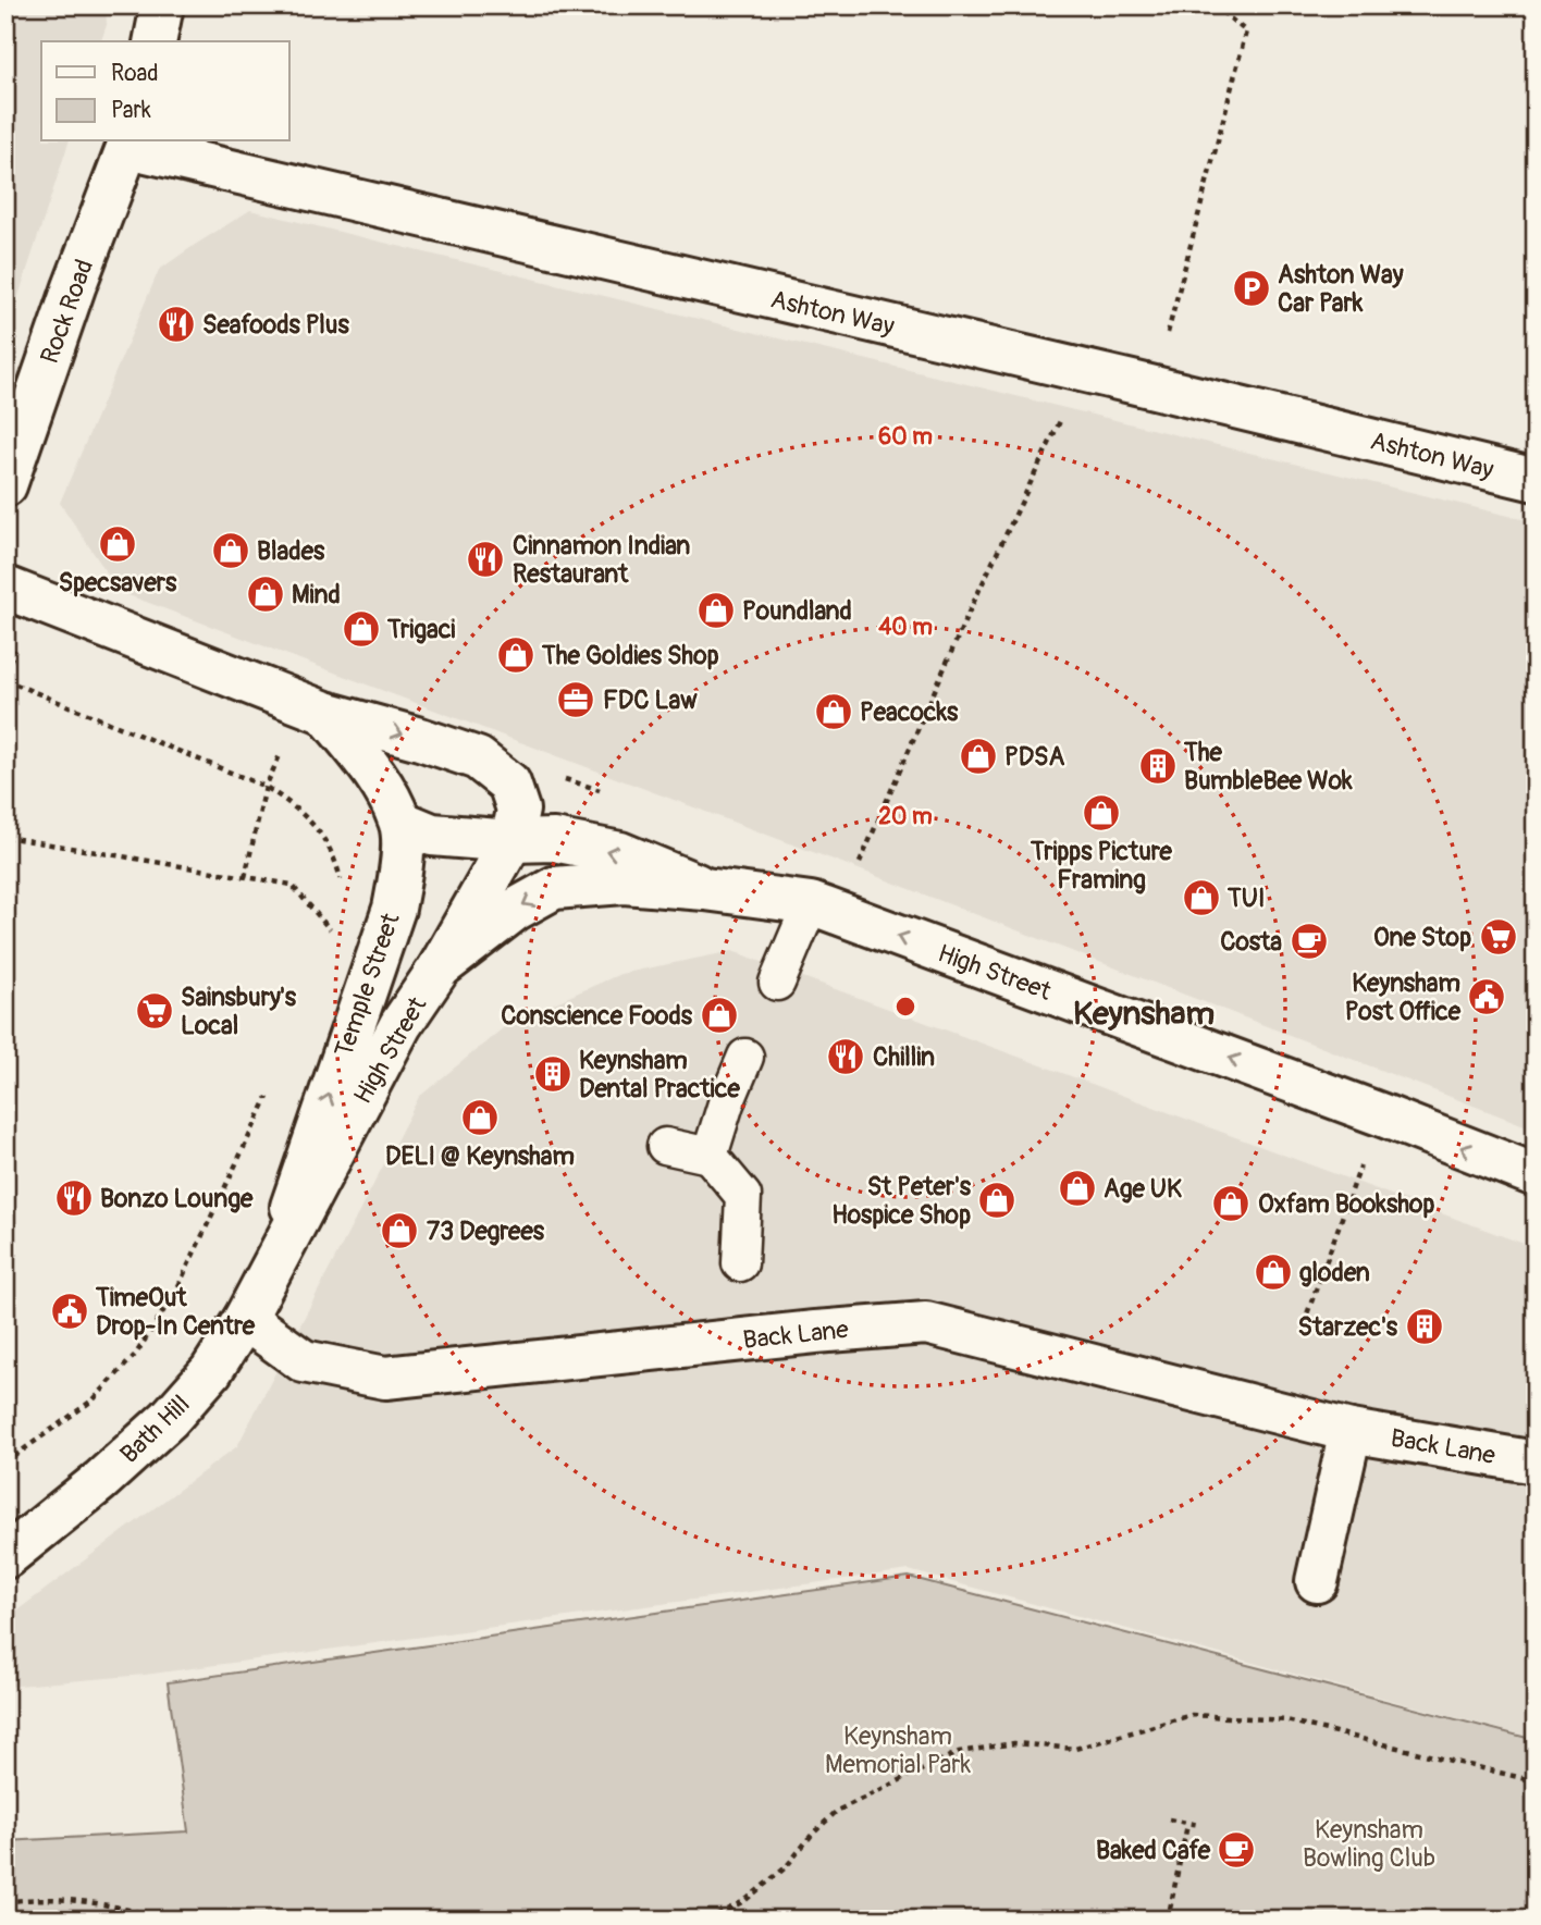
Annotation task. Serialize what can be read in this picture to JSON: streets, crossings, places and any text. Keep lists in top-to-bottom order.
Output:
{
  "streets": {
    "street": [
      "Rock Road",
      "Ashton Way",
      "High Street",
      "Temple Street",
      "Back Lane",
      "Bath Hill"
    ]
  },
  "crossings": [
    ["Rock Road", "Ashton Way"],
    ["High Street", "Temple Street"],
    ["High Street", "Bath Hill"],
    ["Temple Street", "Bath Hill"],
    ["Back Lane", "Bath Hill"]
  ],
  "one_way": ["High Street"],
  "districts": ["Keynsham"],
  "parks": ["Keynsham Memorial Park", "Keynsham Bowling Club"],
  "places": {
    "parking": ["Ashton Way Car Park"],
    "restaurant": [
      "Seafoods Plus",
      "Cinnamon Indian Restaurant",
      "Chillin",
      "Bonzo Lounge"
    ],
    "shop": [
      "Specsavers",
      "Blades",
      "Mind",
      "Poundland",
      "Trigaci",
      "The Goldies Shop",
      "Peacocks",
      "PDSA",
      "Tripps Picture Framing",
      "TUI",
      "Conscience Foods",
      "DELI @ Keynsham",
      "Age UK",
      "St Peter's Hospice Shop",
      "Oxfam Bookshop",
      "73 Degrees",
      "gloden"
    ],
    "office": ["FDC Law"],
    "building": ["The BumbleBee Wok", "Keynsham Dental Practice", "Starzec's"],
    "supermarket": ["One Stop", "Sainsbury's Local"],
    "cafe": ["Costa", "Baked Cafe"],
    "public building": ["Keynsham Post Office", "TimeOut Drop-In Centre"]
  },
  "legend": ["Road", "Park"],
  "rings": ["60 m", "40 m", "20 m"]
}
